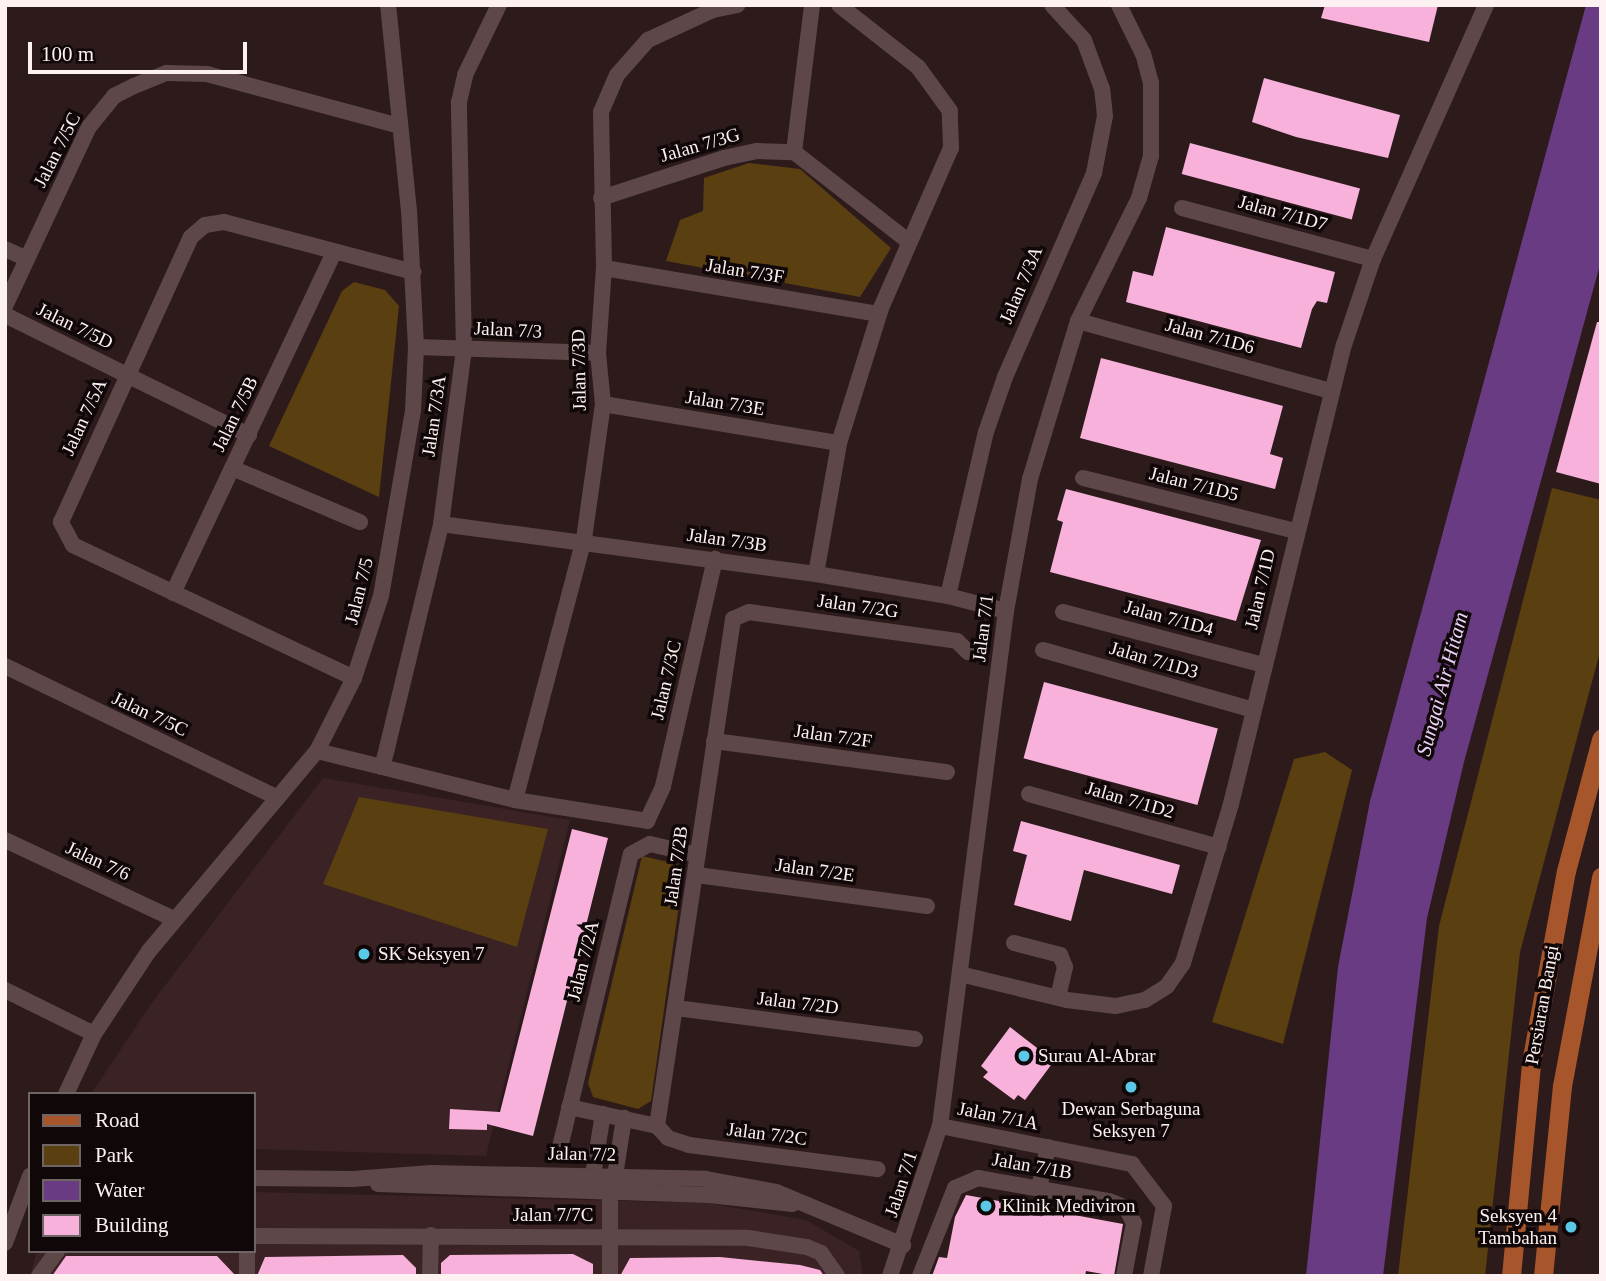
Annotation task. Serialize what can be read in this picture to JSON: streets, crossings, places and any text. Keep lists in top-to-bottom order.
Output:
{
  "streets": {
    "main road": ["Persiaran Bangi"],
    "street": [
      "Jalan 7/3G",
      "Jalan 7/5C",
      "Jalan 7/1D7",
      "Jalan 7/3F",
      "Jalan 7/3A",
      "Jalan 7/5D",
      "Jalan 7/3",
      "Jalan 7/1D6",
      "Jalan 7/3D",
      "Jalan 7/3E",
      "Jalan 7/5B",
      "Jalan 7/5A",
      "Jalan 7/1D5",
      "Jalan 7/3B",
      "Jalan 7/1D",
      "Jalan 7/5",
      "Jalan 7/2G",
      "Jalan 7/1D4",
      "Jalan 7/1",
      "Jalan 7/1D3",
      "Jalan 7/3C",
      "Jalan 7/2F",
      "Jalan 7/1D2",
      "Jalan 7/6",
      "Jalan 7/2B",
      "Jalan 7/2E",
      "Jalan 7/2A",
      "Jalan 7/2D",
      "Jalan 7/1A",
      "Jalan 7/2C",
      "Jalan 7/2",
      "Jalan 7/1B",
      "Jalan 7/7C"
    ]
  },
  "crossings": [
    ["Jalan 7/3G", "Jalan 7/3D"],
    ["Jalan 7/5C", "Jalan 7/5"],
    ["Jalan 7/1D7", "Jalan 7/1D"],
    ["Jalan 7/3F", "Jalan 7/3D"],
    ["Jalan 7/3A", "Jalan 7/3"],
    ["Jalan 7/3A", "Jalan 7/3B"],
    ["Jalan 7/5D", "Jalan 7/5B"],
    ["Jalan 7/5D", "Jalan 7/5A"],
    ["Jalan 7/3", "Jalan 7/3D"],
    ["Jalan 7/3", "Jalan 7/5"],
    ["Jalan 7/1D6", "Jalan 7/1D"],
    ["Jalan 7/1D6", "Jalan 7/1"],
    ["Jalan 7/3D", "Jalan 7/3E"],
    ["Jalan 7/3D", "Jalan 7/3B"],
    ["Jalan 7/3D", "Jalan 7/3C"],
    ["Jalan 7/5B", "Jalan 7/5A"],
    ["Jalan 7/5A", "Jalan 7/5"],
    ["Jalan 7/1D5", "Jalan 7/1D"],
    ["Jalan 7/3B", "Jalan 7/1"],
    ["Jalan 7/3B", "Jalan 7/3C"],
    ["Jalan 7/1D", "Jalan 7/1D4"],
    ["Jalan 7/1D", "Jalan 7/1"],
    ["Jalan 7/1D", "Jalan 7/1D3"],
    ["Jalan 7/1D", "Jalan 7/1D2"],
    ["Jalan 7/5", "Jalan 7/6"],
    ["Jalan 7/2G", "Jalan 7/2B"],
    ["Jalan 7/1", "Jalan 7/1A"],
    ["Jalan 7/1", "Jalan 7/2"],
    ["Jalan 7/2F", "Jalan 7/2B"],
    ["Jalan 7/2B", "Jalan 7/2E"],
    ["Jalan 7/2B", "Jalan 7/2A"],
    ["Jalan 7/2B", "Jalan 7/2D"],
    ["Jalan 7/2B", "Jalan 7/2C"],
    ["Jalan 7/2A", "Jalan 7/2C"]
  ],
  "water": ["Sungai Air Hitam"],
  "places": [
    "SK Seksyen 7",
    "Surau Al-Abrar",
    "Dewan Serbaguna Seksyen 7",
    "Klinik Mediviron",
    "Seksyen 4 Tambahan"
  ],
  "legend": [
    "Road",
    "Park",
    "Water",
    "Building"
  ],
  "scale_bar": "100 m"
}
